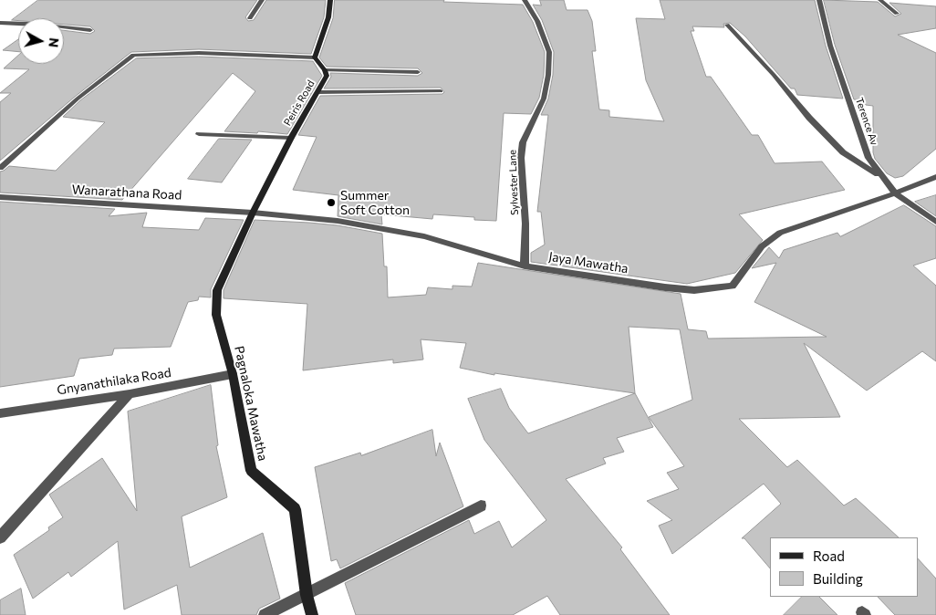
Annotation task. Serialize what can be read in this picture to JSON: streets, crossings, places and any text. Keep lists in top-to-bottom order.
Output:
{
  "streets": {
    "street": [
      "Peiris Road",
      "Terence Av",
      "Sylvester Lane",
      "Wanarathana Road",
      "Jaya Mawatha",
      "Gnyanathilaka Road",
      "Pagnaloka Mawatha"
    ]
  },
  "crossings": [
    ["Peiris Road", "Wanarathana Road"],
    ["Peiris Road", "Jaya Mawatha"],
    ["Peiris Road", "Pagnaloka Mawatha"],
    ["Terence Av", "Jaya Mawatha"],
    ["Sylvester Lane", "Jaya Mawatha"],
    ["Wanarathana Road", "Jaya Mawatha"],
    ["Wanarathana Road", "Pagnaloka Mawatha"],
    ["Jaya Mawatha", "Pagnaloka Mawatha"],
    ["Gnyanathilaka Road", "Pagnaloka Mawatha"]
  ],
  "places": ["Summer Soft Cotton"],
  "legend": ["Road", "Building"],
  "north": "right"
}
